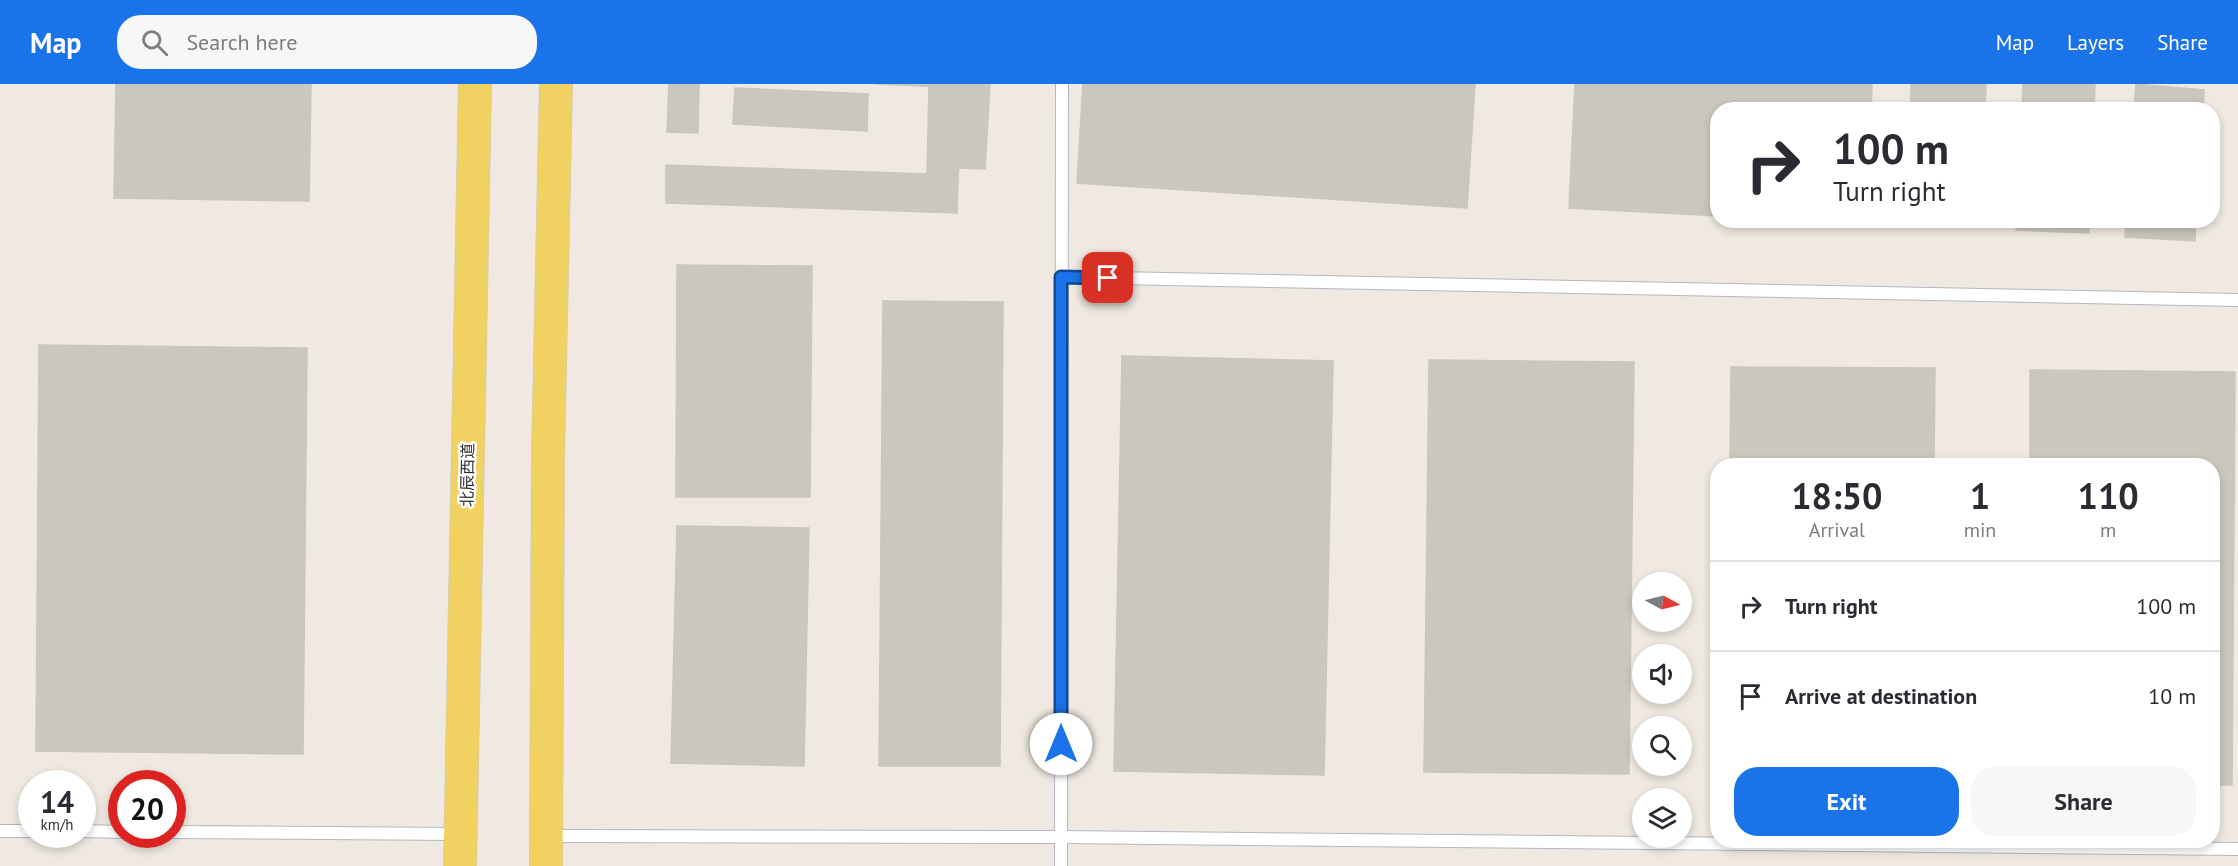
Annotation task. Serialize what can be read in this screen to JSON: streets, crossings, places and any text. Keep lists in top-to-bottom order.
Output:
{
  "streets": {
    "main road": ["北辰西道"]
  },
  "north": "right",
  "page": {
    "header": "Map",
    "search": "Search here",
    "nav": ["Map", "Layers", "Share"],
    "turn": ["100 m", "Turn right"],
    "eta": [
      "18:50",
      "Arrival",
      "1",
      "min",
      "110",
      "m"
    ],
    "list": [
      {
        "name": "Turn right",
        "value": "100 m"
      },
      {
        "name": "Arrive at destination",
        "value": "10 m"
      }
    ],
    "buttons": ["Exit", "Share"],
    "speed": "14 km/h",
    "limit": "20"
  }
}
